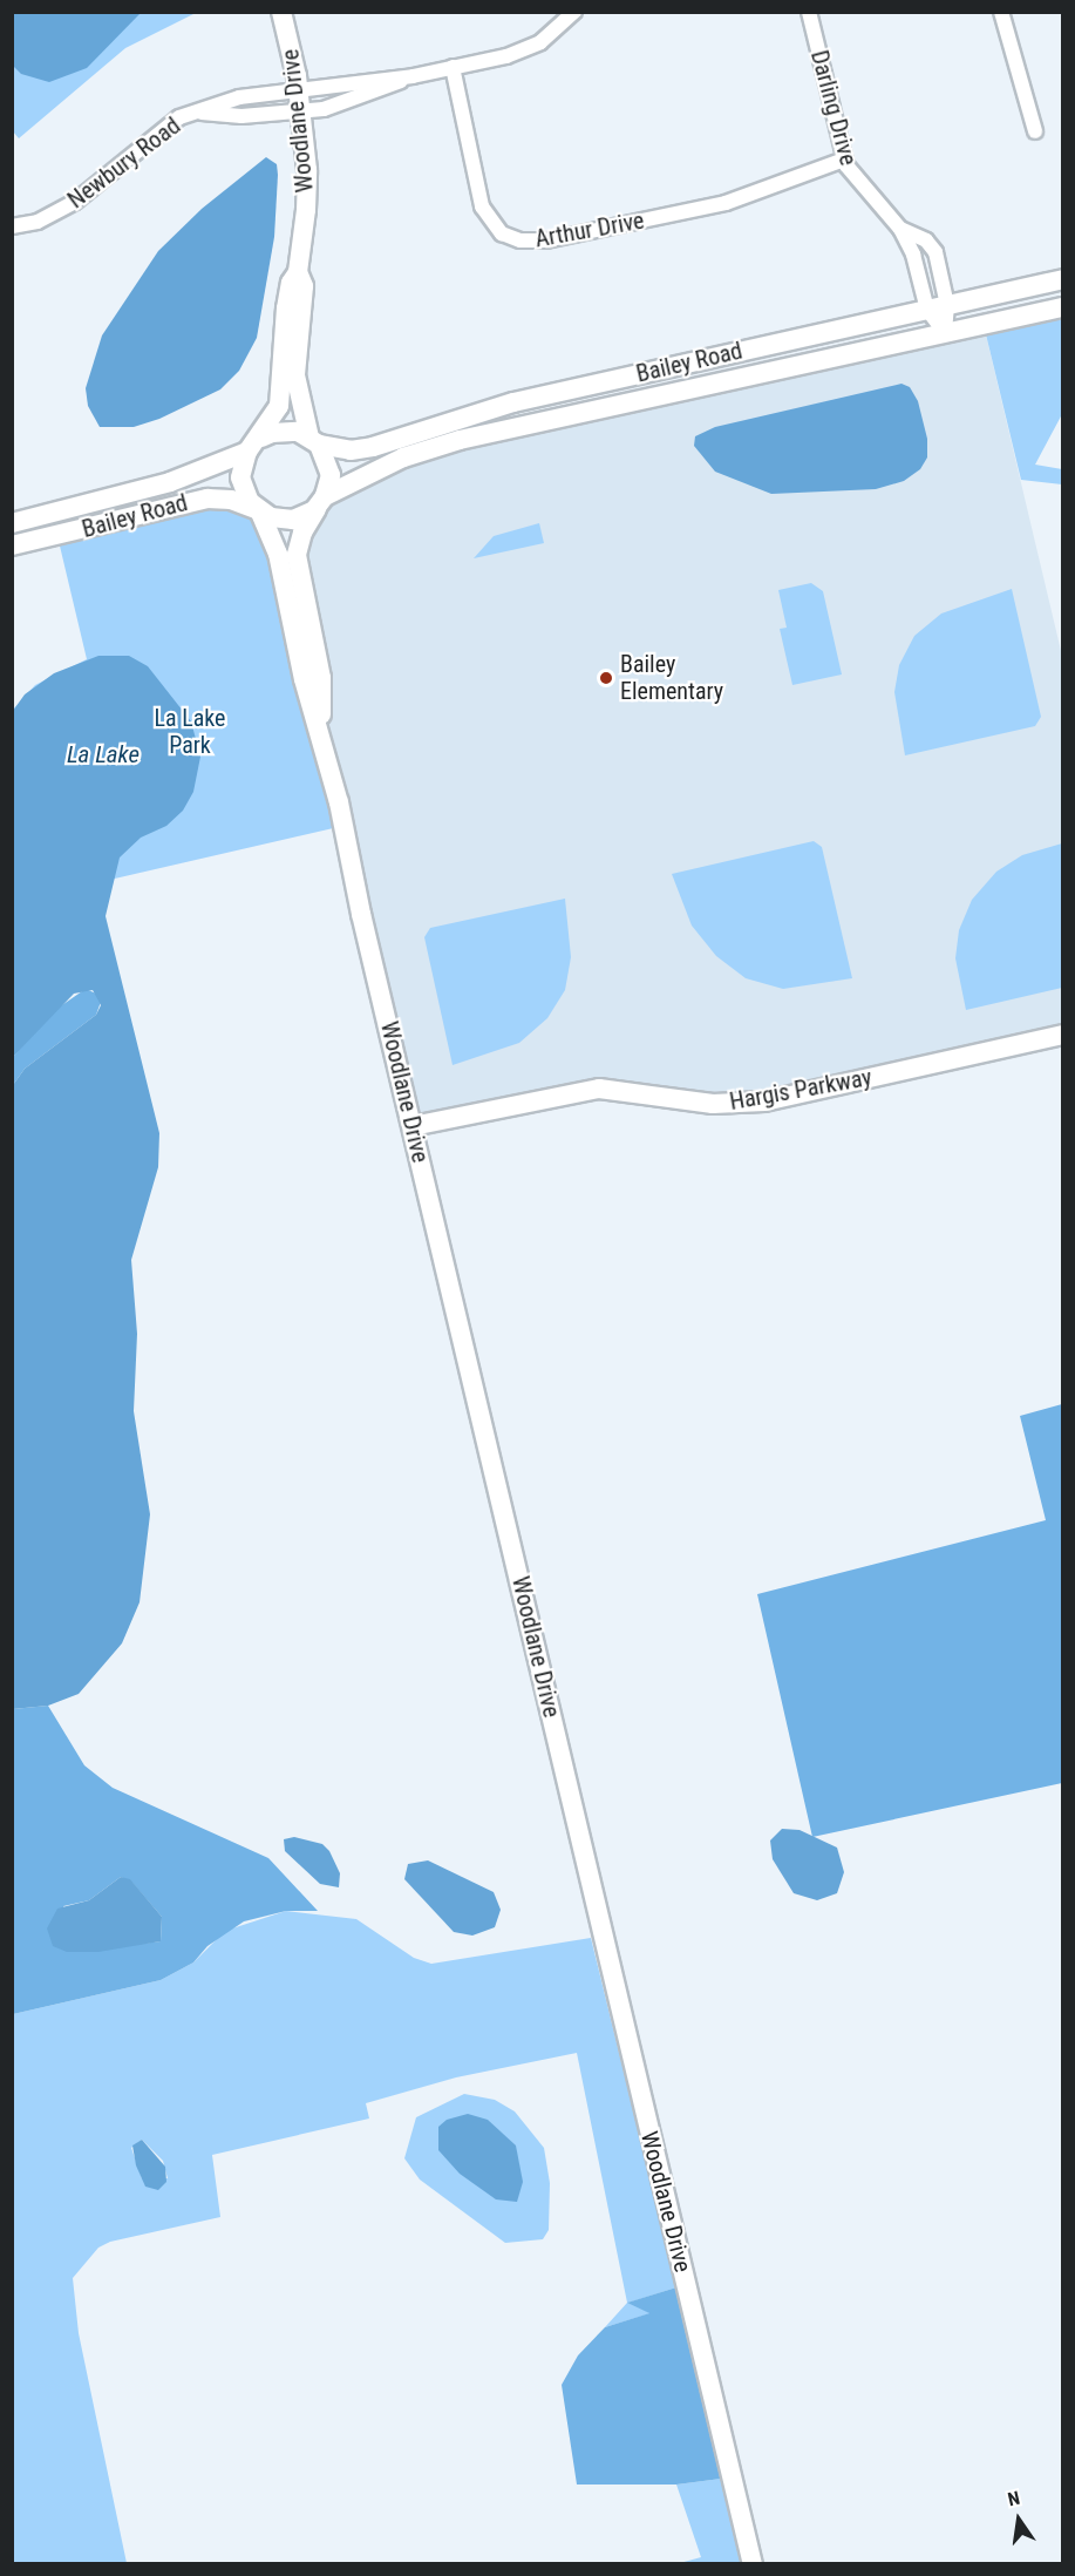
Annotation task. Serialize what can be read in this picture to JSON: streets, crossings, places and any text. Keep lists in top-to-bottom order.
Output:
{
  "streets": {
    "street": [
      "Darling Drive",
      "Woodlane Drive",
      "Newbury Road",
      "Arthur Drive",
      "Bailey Road",
      "Hargis Parkway"
    ]
  },
  "crossings": [
    ["Darling Drive", "Arthur Drive"],
    ["Darling Drive", "Bailey Road"],
    ["Woodlane Drive", "Newbury Road"],
    ["Woodlane Drive", "Bailey Road"],
    ["Woodlane Drive", "Hargis Parkway"],
    ["Newbury Road", "Arthur Drive"]
  ],
  "water": ["La Lake"],
  "parks": ["La Lake Park"],
  "places": ["Bailey Elementary"],
  "north": "top"
}
